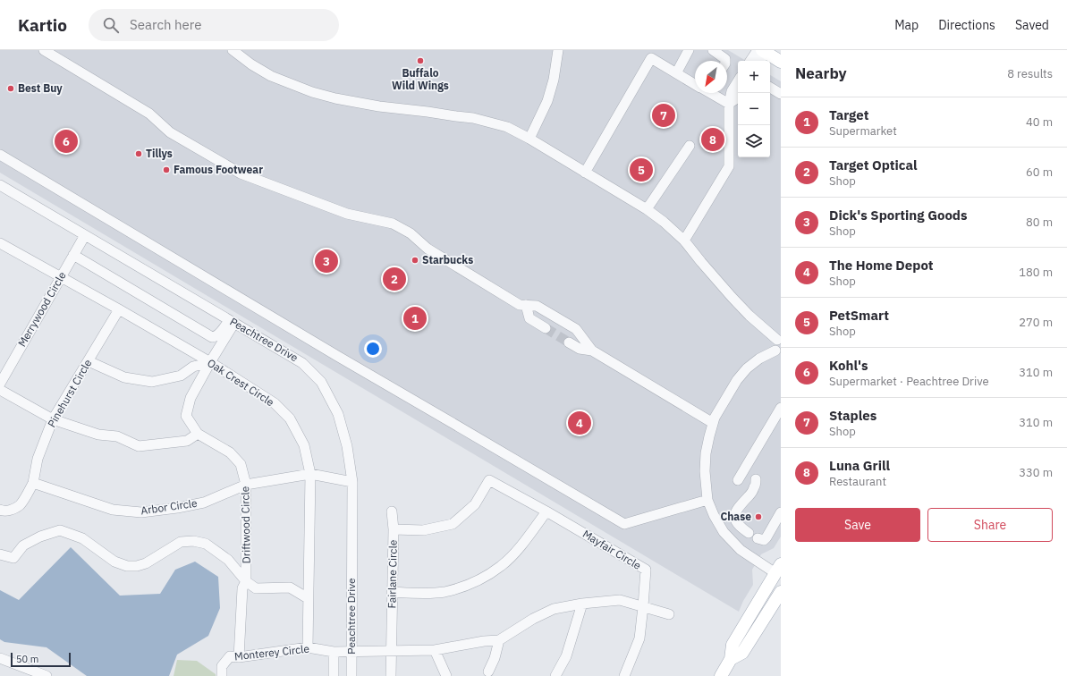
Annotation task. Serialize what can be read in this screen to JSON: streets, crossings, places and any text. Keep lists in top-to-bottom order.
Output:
{
  "streets": {
    "street": [
      "Merrywood Circle",
      "Peachtree Drive",
      "Oak Crest Circle",
      "Pinehurst Circle",
      "Arbor Circle",
      "Driftwood Circle",
      "Mayfair Circle",
      "Fairlane Circle",
      "Monterey Circle"
    ]
  },
  "crossings": [
    ["Merrywood Circle", "Peachtree Drive"],
    ["Merrywood Circle", "Oak Crest Circle"],
    ["Peachtree Drive", "Arbor Circle"],
    ["Peachtree Drive", "Driftwood Circle"],
    ["Peachtree Drive", "Monterey Circle"],
    ["Oak Crest Circle", "Pinehurst Circle"],
    ["Oak Crest Circle", "Arbor Circle"],
    ["Oak Crest Circle", "Driftwood Circle"],
    ["Oak Crest Circle", "Monterey Circle"],
    ["Pinehurst Circle", "Arbor Circle"],
    ["Arbor Circle", "Driftwood Circle"],
    ["Driftwood Circle", "Monterey Circle"],
    ["Mayfair Circle", "Fairlane Circle"]
  ],
  "places": [
    "Buffalo Wild Wings",
    "Best Buy",
    "Tillys",
    "Famous Footwear",
    "Starbucks",
    "Chase"
  ],
  "scale_bar": "50 m",
  "north": "bottom left",
  "page": {
    "header": "Kartio",
    "search": "Search here",
    "nav": ["Map", "Directions", "Saved"],
    "heading": ["Nearby", "8 results"],
    "map_buttons": ["+", "−"],
    "list": [
      {
        "mark": "1",
        "name": "Target",
        "note": "Supermarket",
        "value": "40 m"
      },
      {
        "mark": "2",
        "name": "Target Optical",
        "note": "Shop",
        "value": "60 m"
      },
      {
        "mark": "3",
        "name": "Dick's Sporting Goods",
        "note": "Shop",
        "value": "80 m"
      },
      {
        "mark": "4",
        "name": "The Home Depot",
        "note": "Shop",
        "value": "180 m"
      },
      {
        "mark": "5",
        "name": "PetSmart",
        "note": "Shop",
        "value": "270 m"
      },
      {
        "mark": "6",
        "name": "Kohl's",
        "note": "Supermarket · Peachtree Drive",
        "value": "310 m"
      },
      {
        "mark": "7",
        "name": "Staples",
        "note": "Shop",
        "value": "310 m"
      },
      {
        "mark": "8",
        "name": "Luna Grill",
        "note": "Restaurant",
        "value": "330 m"
      }
    ],
    "pins": [
      "7",
      "8",
      "6",
      "5",
      "3",
      "2",
      "1",
      "4"
    ],
    "buttons": ["Save", "Share"],
    "scale": "50 m"
  }
}
